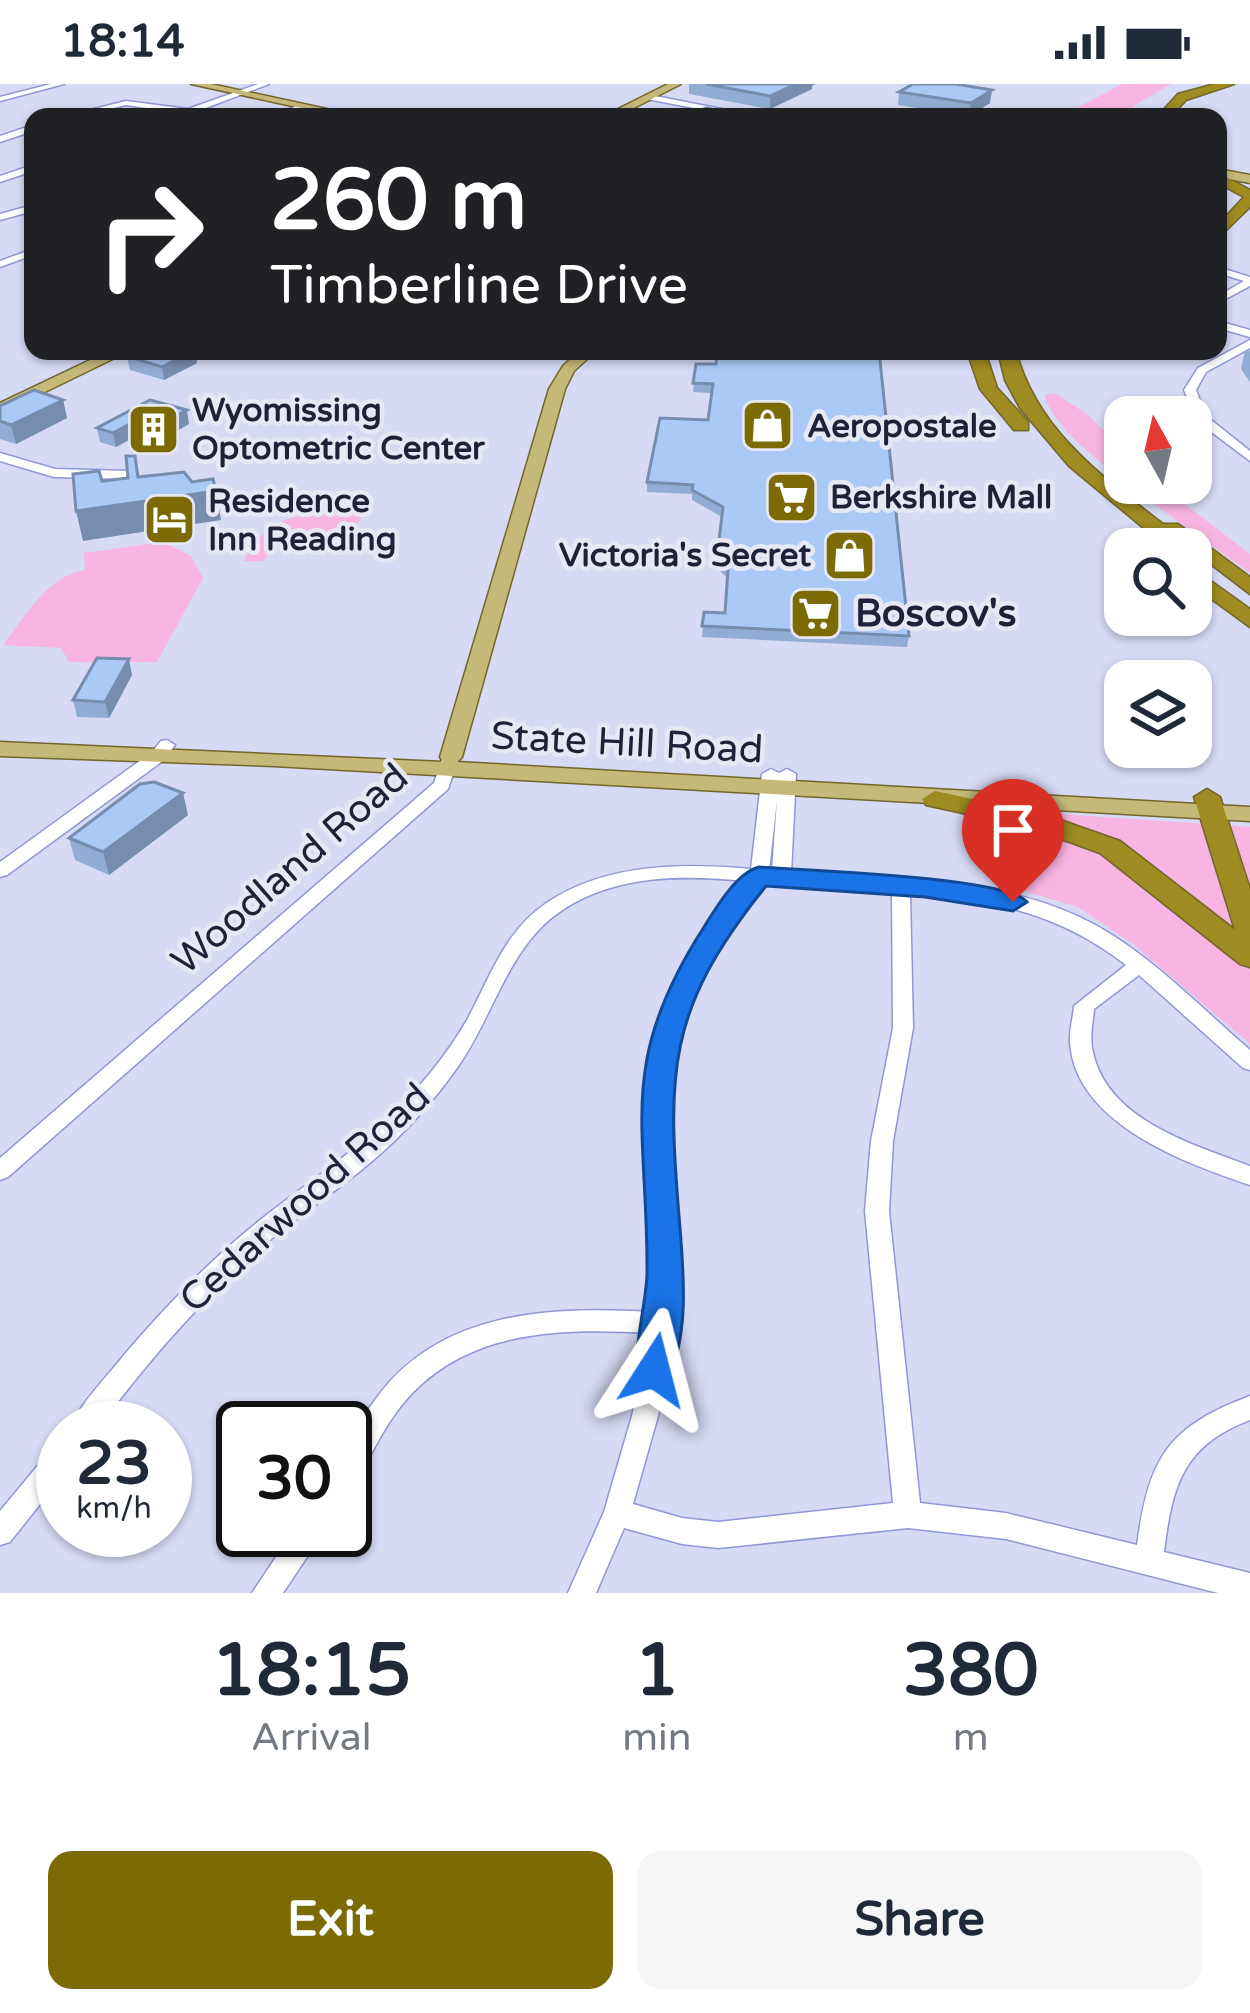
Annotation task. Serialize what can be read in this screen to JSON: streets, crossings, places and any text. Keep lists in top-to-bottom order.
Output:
{
  "streets": {
    "main road": ["State Hill Road", "Woodland Road"],
    "street": ["Cedarwood Road"]
  },
  "crossings": [
    ["State Hill Road", "Woodland Road"]
  ],
  "places": {
    "shop": ["Aeropostale", "Victoria's Secret"],
    "building": ["Wyomissing Optometric Center"],
    "supermarket": ["Berkshire Mall", "Boscov's"],
    "hotel": ["Residence Inn Reading"]
  },
  "north": "top",
  "page": {
    "status": "18:14",
    "turn": ["260 m", "Timberline Drive"],
    "speed": "23 km/h",
    "limit": "30",
    "eta": [
      "18:15",
      "Arrival",
      "1",
      "min",
      "380",
      "m"
    ],
    "buttons": ["Exit", "Share"]
  }
}
